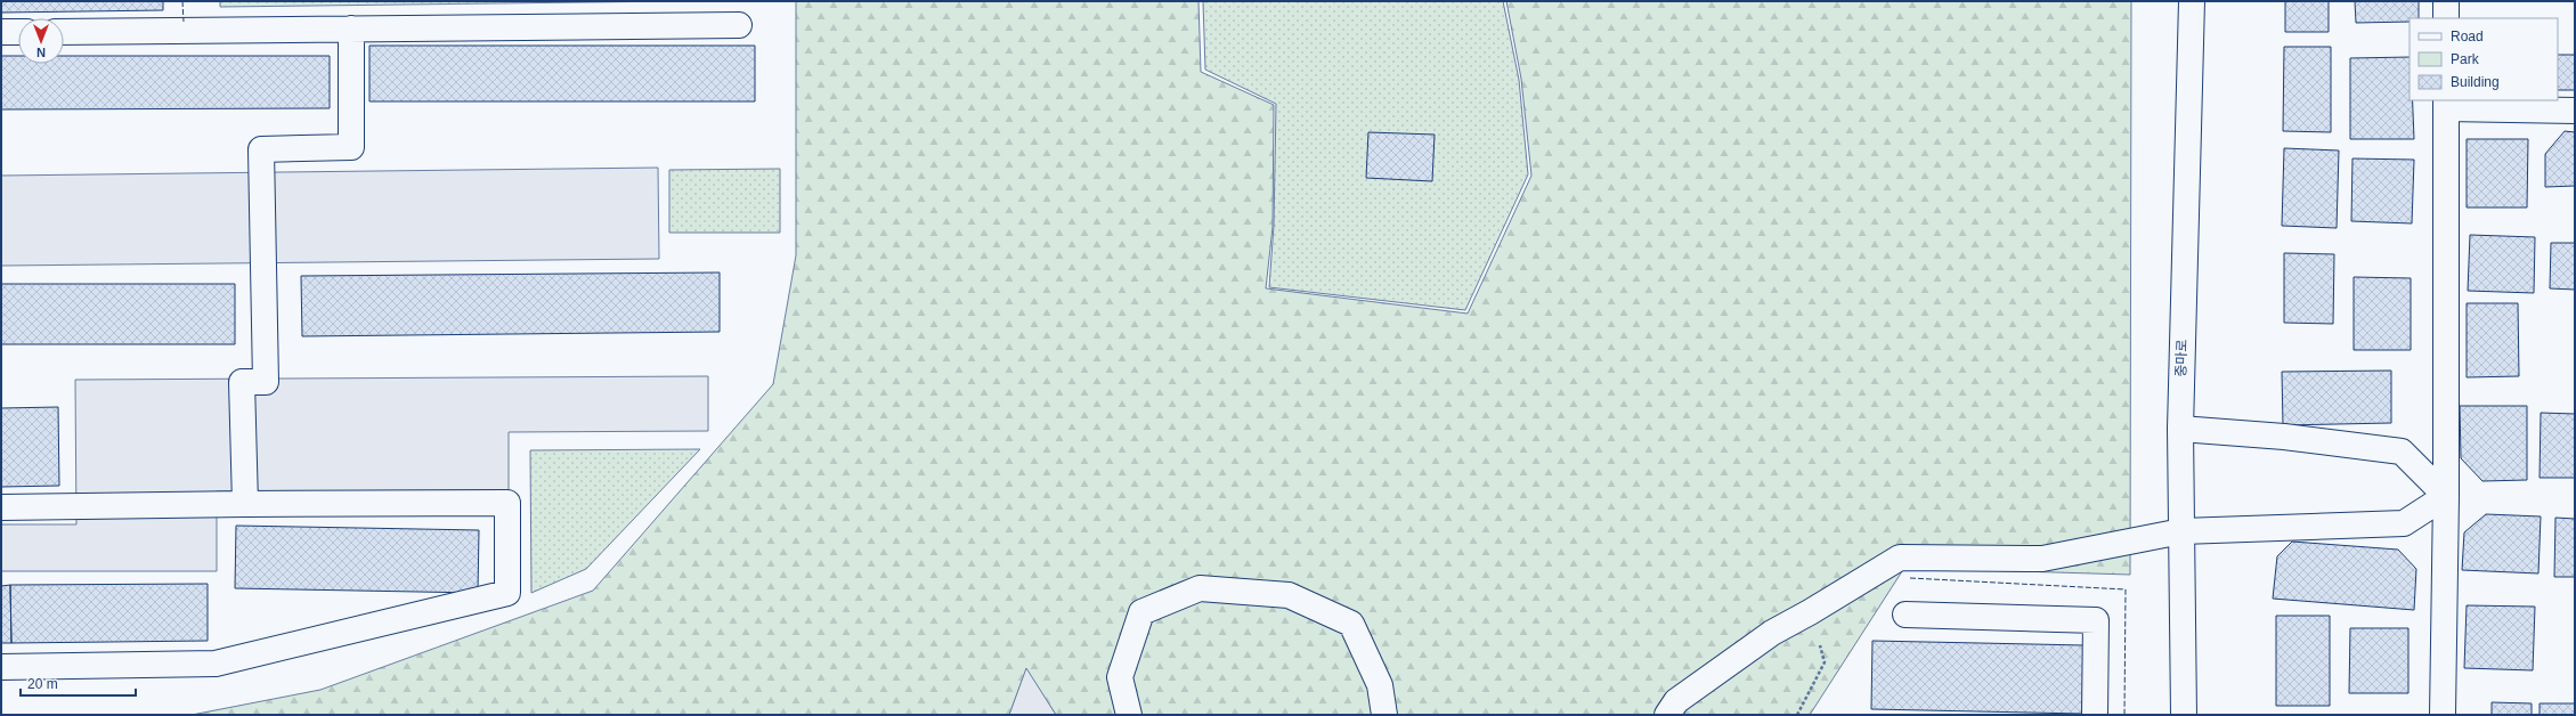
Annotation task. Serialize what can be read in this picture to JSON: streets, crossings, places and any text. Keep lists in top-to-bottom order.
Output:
{
  "streets": {
    "street": ["중마로"]
  },
  "legend": ["Road", "Park", "Building"],
  "scale_bar": "20 m",
  "north": "bottom"
}
